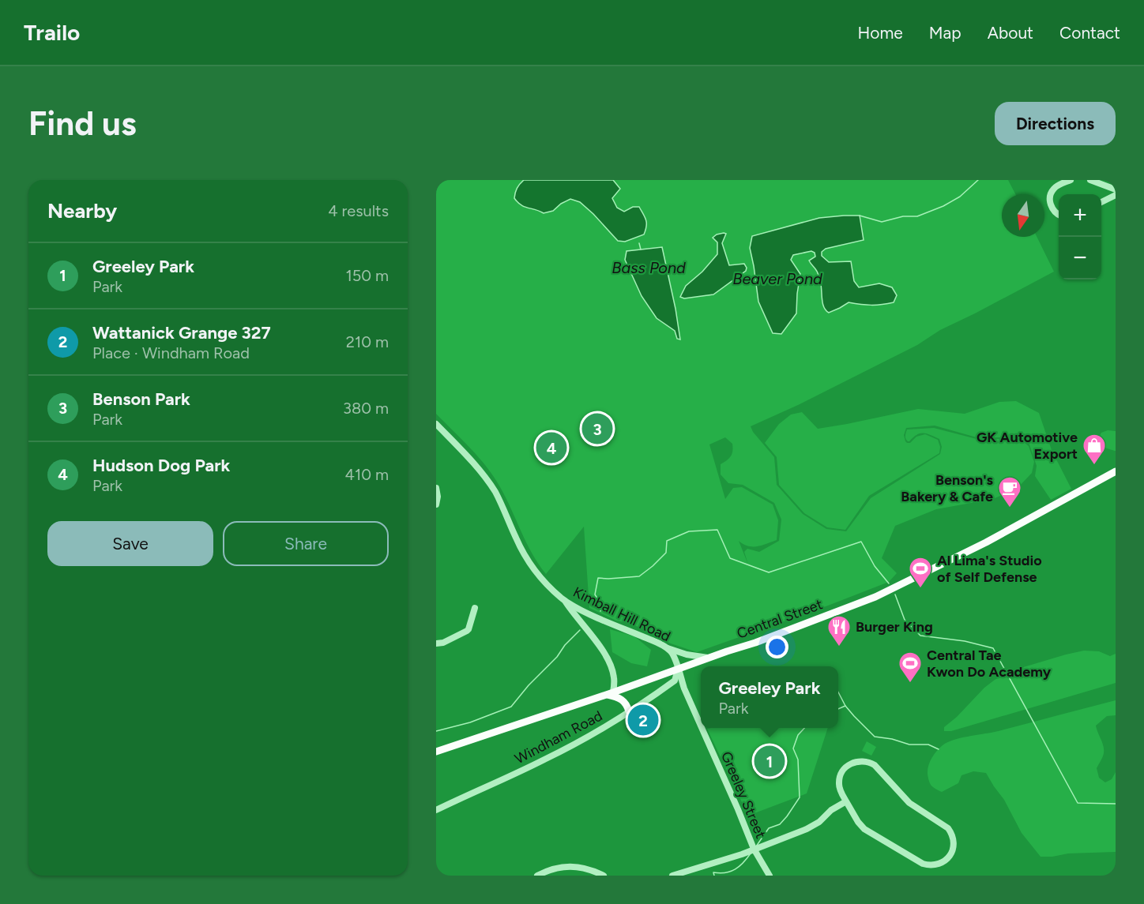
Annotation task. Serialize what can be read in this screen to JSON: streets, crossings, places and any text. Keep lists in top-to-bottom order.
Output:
{
  "streets": {
    "main road": ["Central Street"],
    "street": ["Kimball Hill Road", "Windham Road", "Greeley Street"]
  },
  "crossings": [
    ["Kimball Hill Road", "Central Street"],
    ["Kimball Hill Road", "Windham Road"],
    ["Kimball Hill Road", "Greeley Street"],
    ["Central Street", "Windham Road"],
    ["Central Street", "Greeley Street"],
    ["Windham Road", "Greeley Street"]
  ],
  "water": ["Bass Pond", "Beaver Pond"],
  "places": {
    "shop": ["GK Automotive Export"],
    "cafe": ["Benson's Bakery & Cafe"],
    "sports": ["Al Lima's Studio of Self Defense", "Central Tae Kwon Do Academy"],
    "restaurant": ["Burger King"]
  },
  "north": "bottom",
  "page": {
    "header": "Trailo",
    "nav": [
      "Home",
      "Map",
      "About",
      "Contact"
    ],
    "buttons": [
      "Directions",
      ["Save", "Share"]
    ],
    "title": "Find us",
    "heading": ["Nearby", "4 results"],
    "map_buttons": ["+", "−"],
    "list": [
      {
        "mark": "1",
        "name": "Greeley Park",
        "note": "Park",
        "value": "150 m"
      },
      {
        "mark": "2",
        "name": "Wattanick Grange 327",
        "note": "Place · Windham Road",
        "value": "210 m"
      },
      {
        "mark": "3",
        "name": "Benson Park",
        "note": "Park",
        "value": "380 m"
      },
      {
        "mark": "4",
        "name": "Hudson Dog Park",
        "note": "Park",
        "value": "410 m"
      }
    ],
    "pins": [
      "3",
      "4",
      "2",
      "1"
    ],
    "popup": ["Greeley Park", "Park"]
  }
}
